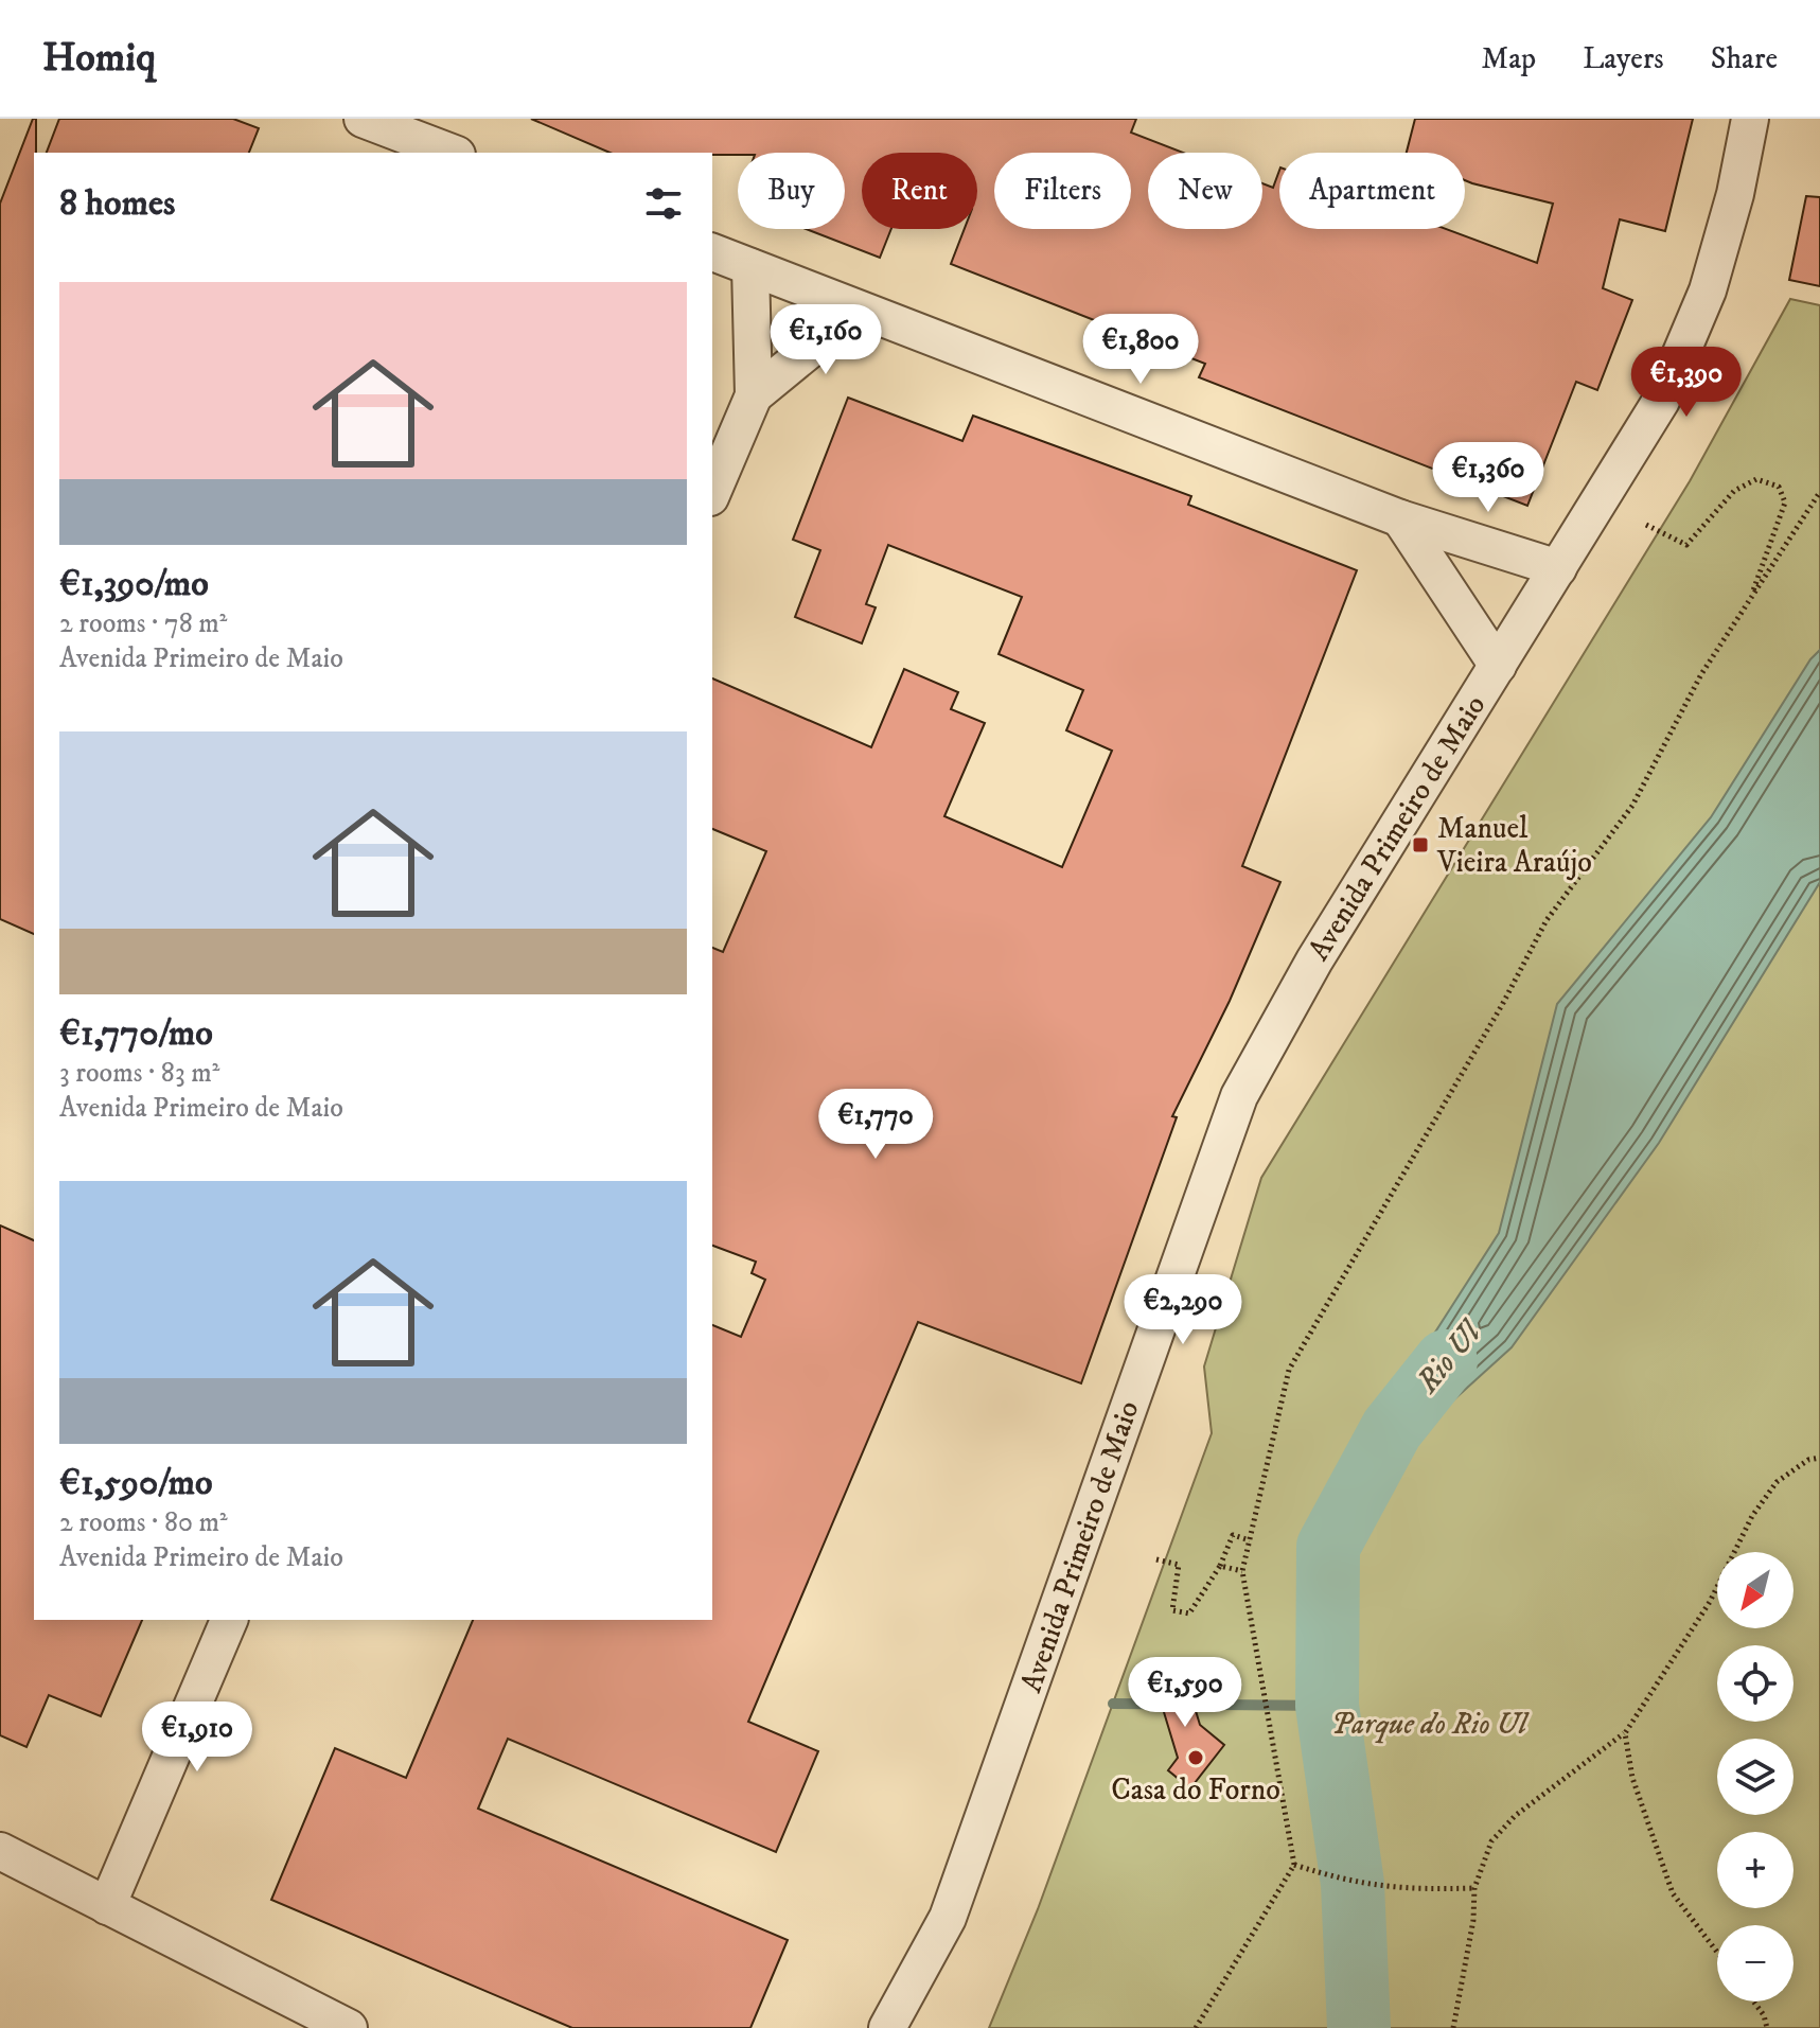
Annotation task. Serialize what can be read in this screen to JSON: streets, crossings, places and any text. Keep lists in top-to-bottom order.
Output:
{
  "streets": {
    "street": ["Avenida Primeiro de Maio"]
  },
  "water": ["Rio Ul"],
  "parks": ["Parque do Rio Ul"],
  "places": {
    "transit": ["Manuel Vieira Araújo"],
    "other": ["Casa do Forno"]
  },
  "north": "bottom left",
  "page": {
    "header": "Homiq",
    "nav": ["Map", "Layers", "Share"],
    "chip": [
      "Buy",
      "Rent",
      "Filters",
      "New",
      "Apartment"
    ],
    "heading": "8 homes",
    "list": [
      {
        "name": "€1,390/mo",
        "note": "2 rooms · 78 m² · Avenida Primeiro de Maio"
      },
      {
        "name": "€1,770/mo",
        "note": "3 rooms · 83 m² · Avenida Primeiro de Maio"
      },
      {
        "name": "€1,590/mo",
        "note": "2 rooms · 80 m² · Avenida Primeiro de Maio"
      }
    ],
    "price": [
      "€1,160",
      "€1,800",
      "€1,390",
      "€1,360",
      "€1,770",
      "€2,290",
      "€1,590",
      "€1,910"
    ],
    "map_buttons": ["+", "−"]
  }
}
